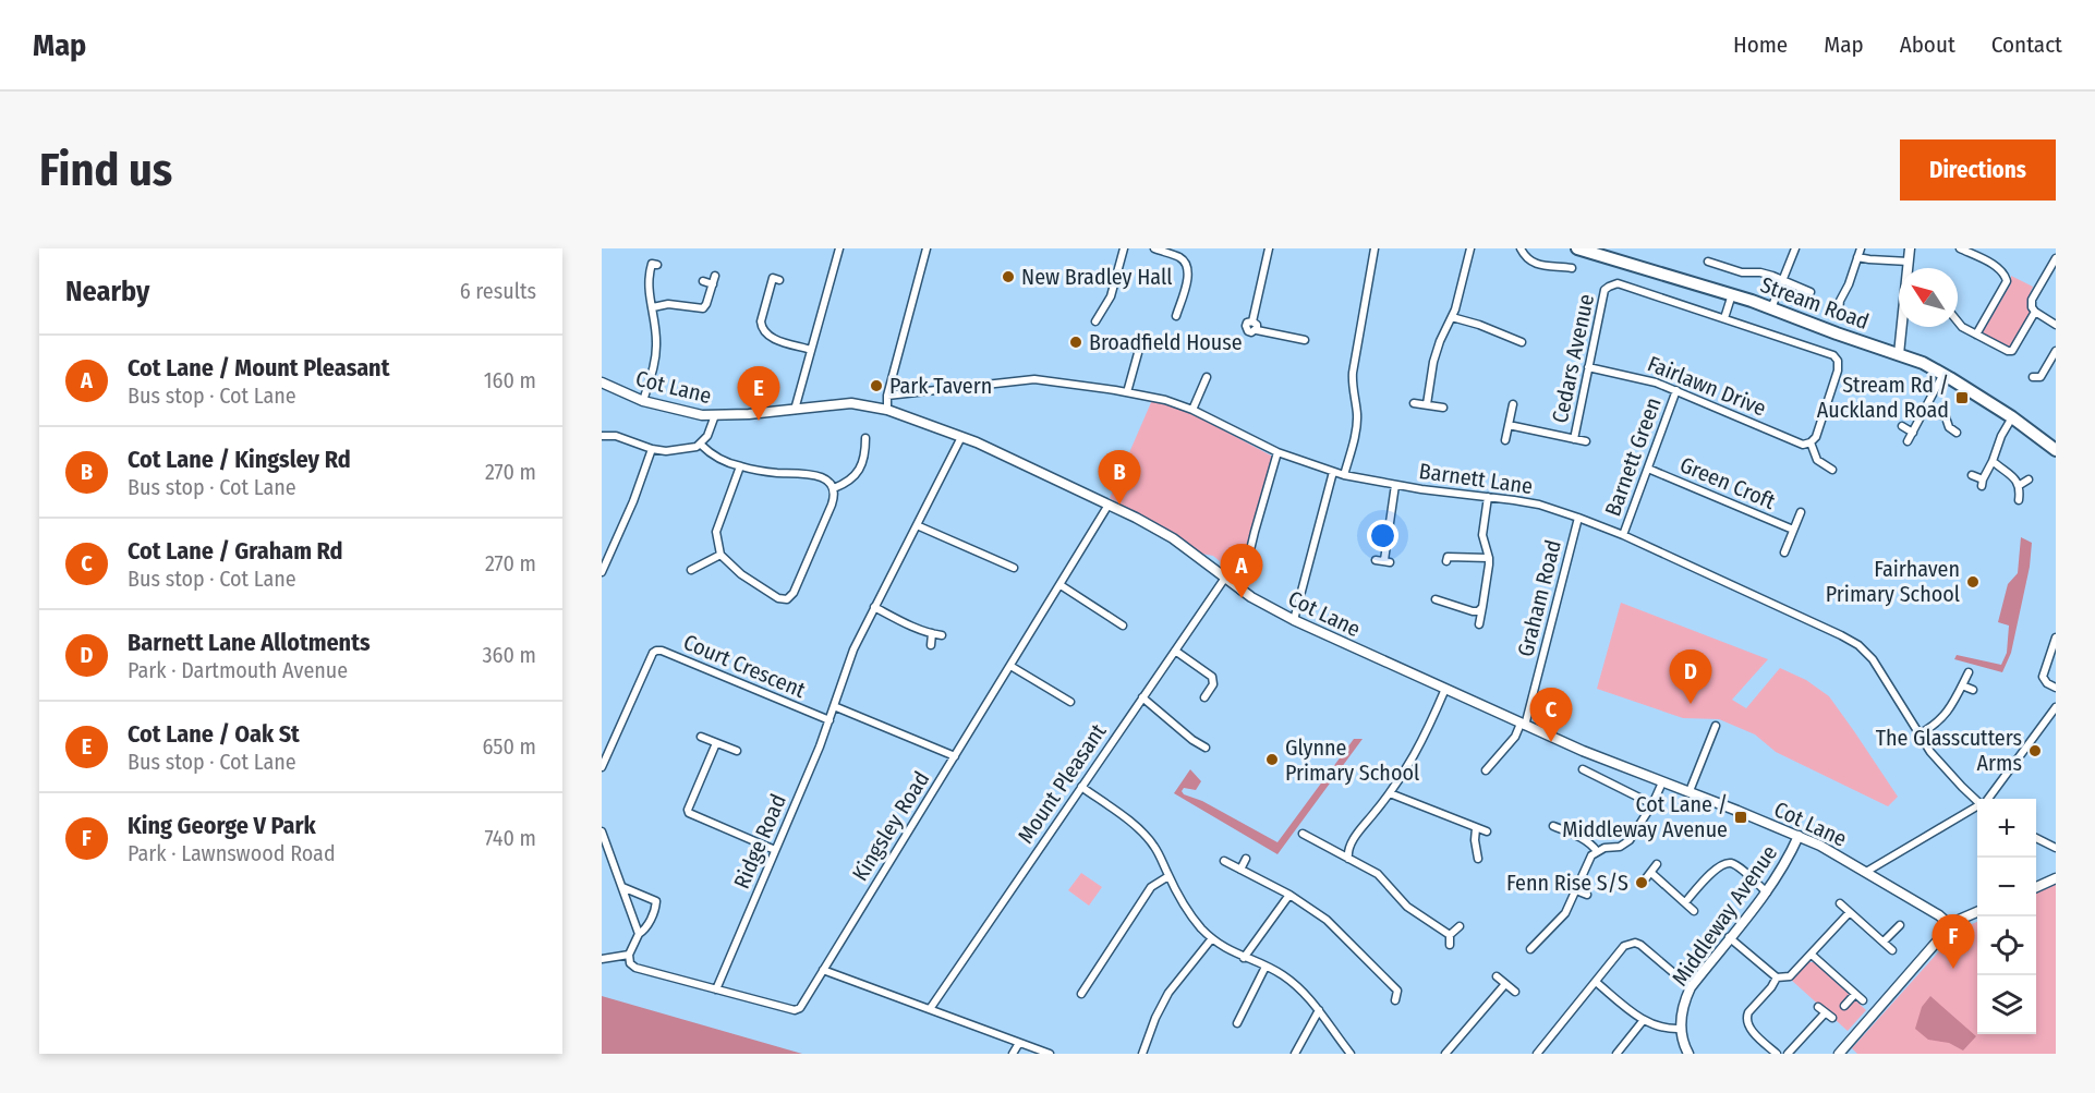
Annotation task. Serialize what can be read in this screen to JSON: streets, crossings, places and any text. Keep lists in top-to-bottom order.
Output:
{
  "streets": {
    "highway": ["Stream Road"],
    "street": [
      "Cedars Avenue",
      "Fairlawn Drive",
      "Cot Lane",
      "Barnett Green",
      "Barnett Lane",
      "Green Croft",
      "Graham Road",
      "Court Crescent",
      "Mount Pleasant",
      "Kingsley Road",
      "Ridge Road",
      "Middleway Avenue"
    ]
  },
  "crossings": [
    ["Stream Road", "Cedars Avenue"],
    ["Stream Road", "Fairlawn Drive"],
    ["Cedars Avenue", "Fairlawn Drive"],
    ["Fairlawn Drive", "Barnett Green"],
    ["Cot Lane", "Graham Road"],
    ["Cot Lane", "Mount Pleasant"],
    ["Cot Lane", "Kingsley Road"],
    ["Cot Lane", "Ridge Road"],
    ["Cot Lane", "Middleway Avenue"],
    ["Barnett Green", "Barnett Lane"],
    ["Barnett Green", "Green Croft"],
    ["Barnett Lane", "Graham Road"],
    ["Court Crescent", "Ridge Road"],
    ["Kingsley Road", "Ridge Road"]
  ],
  "places": {
    "other": [
      "New Bradley Hall",
      "Broadfield House",
      "Park Tavern",
      "Fairhaven Primary School",
      "The Glasscutters Arms",
      "Glynne Primary School",
      "Fenn Rise S/S"
    ],
    "transit": ["Stream Rd / Auckland Road", "Cot Lane / Middleway Avenue"]
  },
  "north": "top left",
  "page": {
    "header": "Map",
    "nav": [
      "Home",
      "Map",
      "About",
      "Contact"
    ],
    "buttons": "Directions",
    "title": "Find us",
    "heading": ["Nearby", "6 results"],
    "list": [
      {
        "mark": "A",
        "name": "Cot Lane / Mount Pleasant",
        "note": "Bus stop · Cot Lane",
        "value": "160 m"
      },
      {
        "mark": "B",
        "name": "Cot Lane / Kingsley Rd",
        "note": "Bus stop · Cot Lane",
        "value": "270 m"
      },
      {
        "mark": "C",
        "name": "Cot Lane / Graham Rd",
        "note": "Bus stop · Cot Lane",
        "value": "270 m"
      },
      {
        "mark": "D",
        "name": "Barnett Lane Allotments",
        "note": "Park · Dartmouth Avenue",
        "value": "360 m"
      },
      {
        "mark": "E",
        "name": "Cot Lane / Oak St",
        "note": "Bus stop · Cot Lane",
        "value": "650 m"
      },
      {
        "mark": "F",
        "name": "King George V Park",
        "note": "Park · Lawnswood Road",
        "value": "740 m"
      }
    ],
    "pins": [
      "E",
      "B",
      "A",
      "D",
      "C",
      "F"
    ],
    "map_buttons": ["+", "−"]
  }
}
